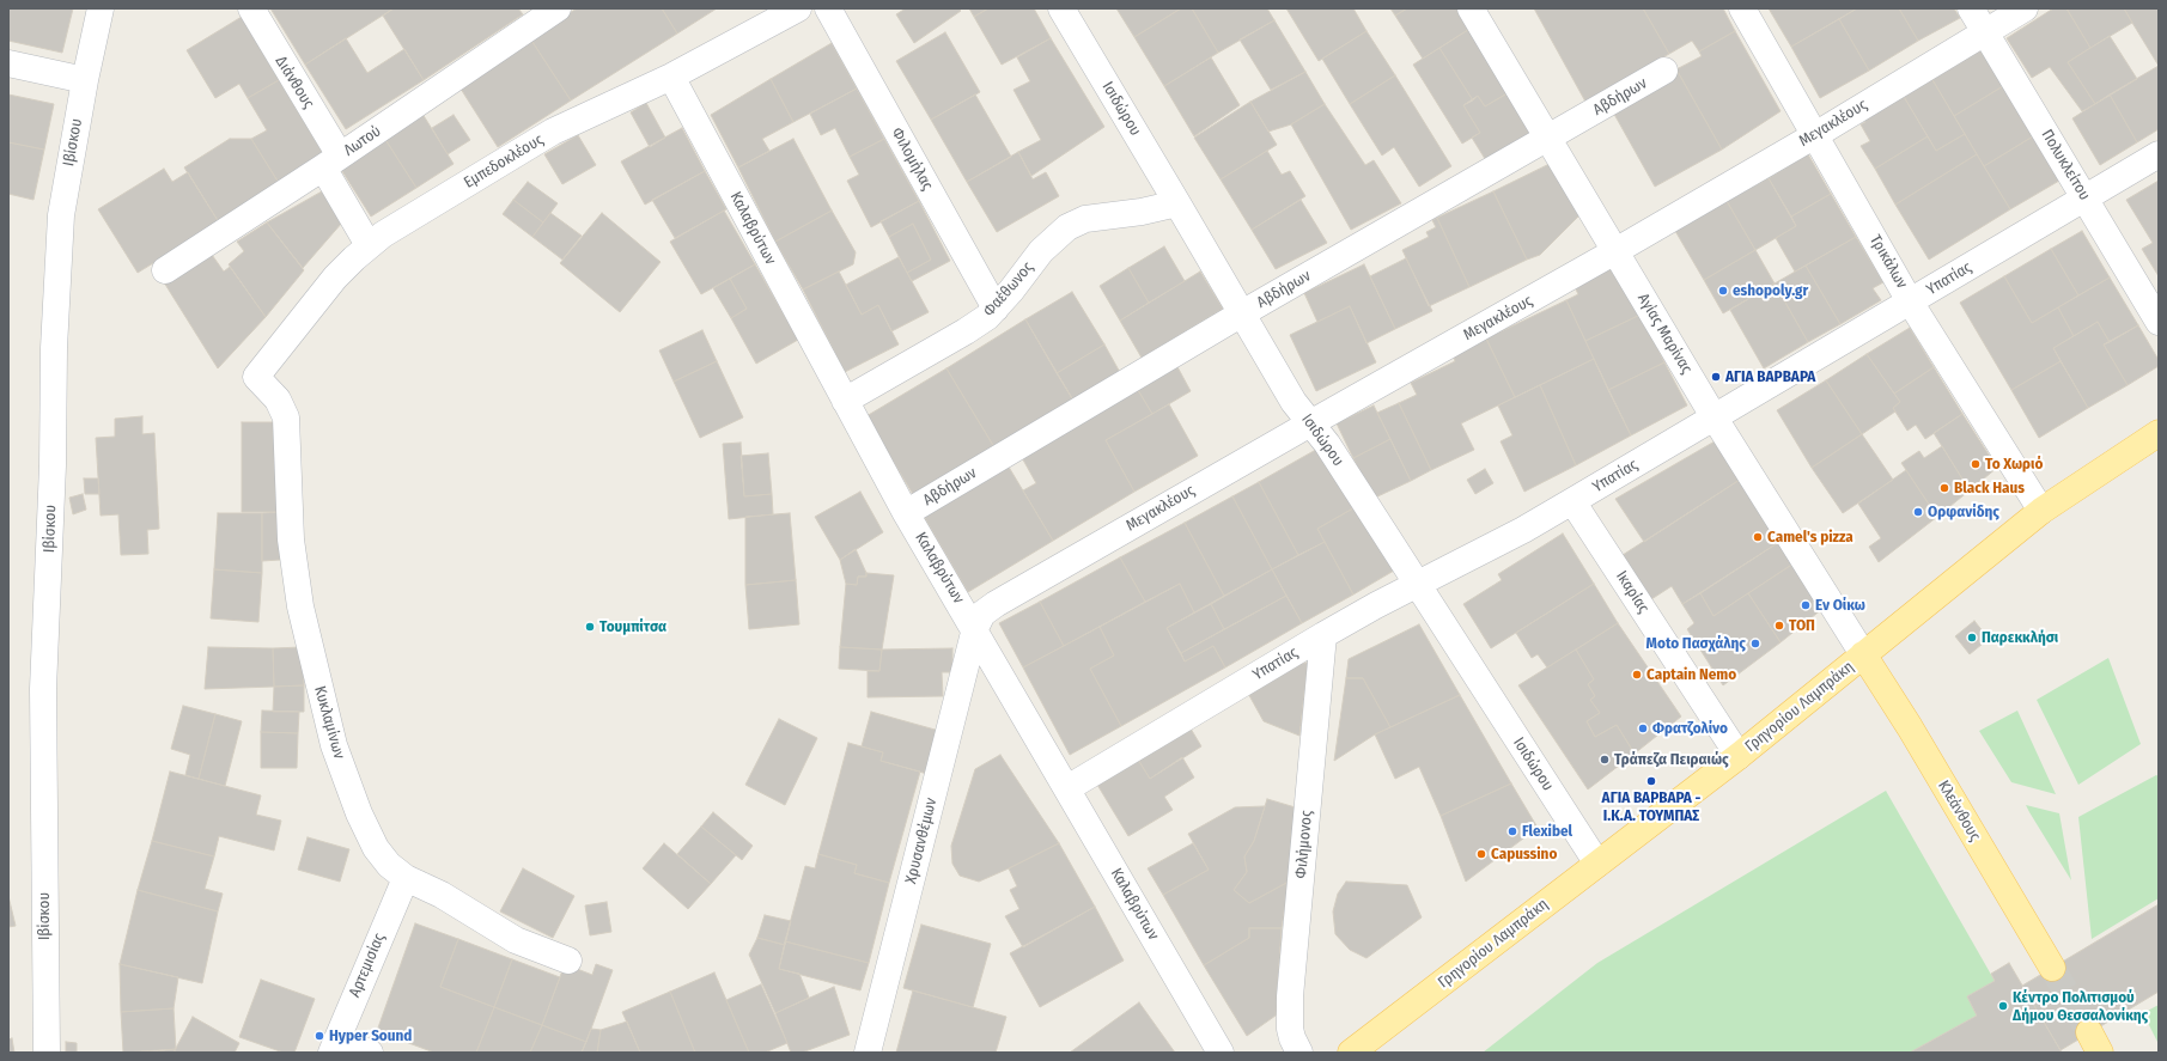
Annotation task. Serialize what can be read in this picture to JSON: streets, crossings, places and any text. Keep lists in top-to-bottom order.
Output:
{
  "streets": {
    "main road": ["Γρηγορίου Λαμπράκη", "Κλεάνθους"],
    "street": [
      "Διάνθους",
      "Αβδήρων",
      "Ισιδώρου",
      "Μεγακλέους",
      "Λωτού",
      "Ιβίσκου",
      "Φιλομήλας",
      "Εμπεδοκλέους",
      "Πολυκλείτου",
      "Καλαβρύτων",
      "Τρικάλων",
      "Υπατίας",
      "Φαέθωνος",
      "Αγίας Μαρίνας",
      "Ικαρίας",
      "Κυκλαμίνων",
      "Χρυσανθέμων",
      "Φιλήμονος",
      "Αρτεμισίας"
    ]
  },
  "crossings": [
    ["Διάνθους", "Λωτού"],
    ["Διάνθους", "Εμπεδοκλέους"],
    ["Αβδήρων", "Ισιδώρου"],
    ["Αβδήρων", "Καλαβρύτων"],
    ["Αβδήρων", "Αγίας Μαρίνας"],
    ["Ισιδώρου", "Μεγακλέους"],
    ["Ισιδώρου", "Υπατίας"],
    ["Ισιδώρου", "Φαέθωνος"],
    ["Ισιδώρου", "Γρηγορίου Λαμπράκη"],
    ["Μεγακλέους", "Πολυκλείτου"],
    ["Μεγακλέους", "Καλαβρύτων"],
    ["Μεγακλέους", "Τρικάλων"],
    ["Μεγακλέους", "Αγίας Μαρίνας"],
    ["Μεγακλέους", "Χρυσανθέμων"],
    ["Φιλομήλας", "Φαέθωνος"],
    ["Εμπεδοκλέους", "Καλαβρύτων"],
    ["Εμπεδοκλέους", "Κυκλαμίνων"],
    ["Πολυκλείτου", "Υπατίας"],
    ["Καλαβρύτων", "Υπατίας"],
    ["Καλαβρύτων", "Φαέθωνος"],
    ["Καλαβρύτων", "Χρυσανθέμων"],
    ["Τρικάλων", "Υπατίας"],
    ["Τρικάλων", "Γρηγορίου Λαμπράκη"],
    ["Υπατίας", "Αγίας Μαρίνας"],
    ["Υπατίας", "Ικαρίας"],
    ["Υπατίας", "Φιλήμονος"],
    ["Αγίας Μαρίνας", "Γρηγορίου Λαμπράκη"],
    ["Αγίας Μαρίνας", "Κλεάνθους"],
    ["Ικαρίας", "Γρηγορίου Λαμπράκη"],
    ["Γρηγορίου Λαμπράκη", "Κλεάνθους"],
    ["Κυκλαμίνων", "Αρτεμισίας"]
  ],
  "places": [
    "eshopoly.gr",
    "ΑΓΙΑ ΒΑΡΒΑΡΑ",
    "Το Χωριό",
    "Black Haus",
    "Ορφανίδης",
    "Camel's pizza",
    "Εν Οίκω",
    "ΤΟΠ",
    "Τουμπίτσα",
    "Παρεκκλήσι",
    "Moto Πασχάλης",
    "Captain Nemo",
    "Φρατζολίνο",
    "Τράπεζα Πειραιώς",
    "ΑΓΙΑ ΒΑΡΒΑΡΑ - Ι.Κ.Α. ΤΟΥΜΠΑΣ",
    "Flexibel",
    "Capussino",
    "Κέντρο Πολιτισμού Δήμου Θεσσαλονίκης",
    "Hyper Sound"
  ]
}
